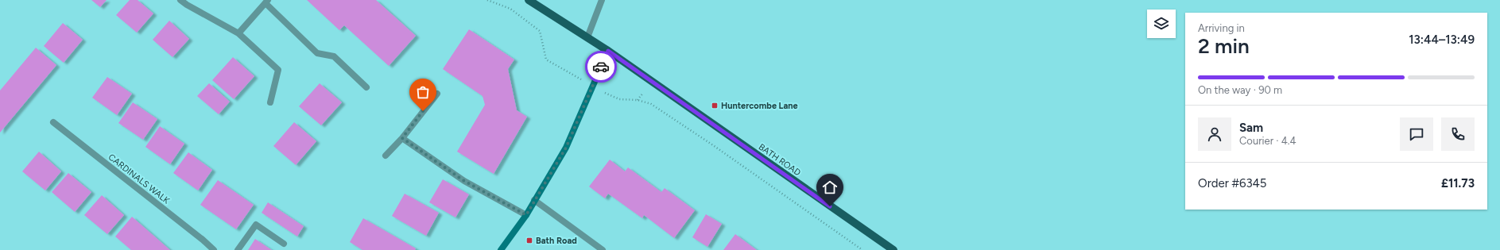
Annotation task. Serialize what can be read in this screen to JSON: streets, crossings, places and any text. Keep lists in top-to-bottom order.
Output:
{
  "streets": {
    "main road": ["BATH ROAD"],
    "street": ["CARDINALS WALK"]
  },
  "places": {
    "transit": ["Huntercombe Lane", "Bath Road"]
  },
  "page": {
    "heading": ["2 min", "Arriving in", "13:44–13:49"],
    "panel": [
      "Sam",
      "Courier · 4.4",
      "Order #6345",
      "£11.73"
    ],
    "bar": "On the way · 90 m"
  }
}
